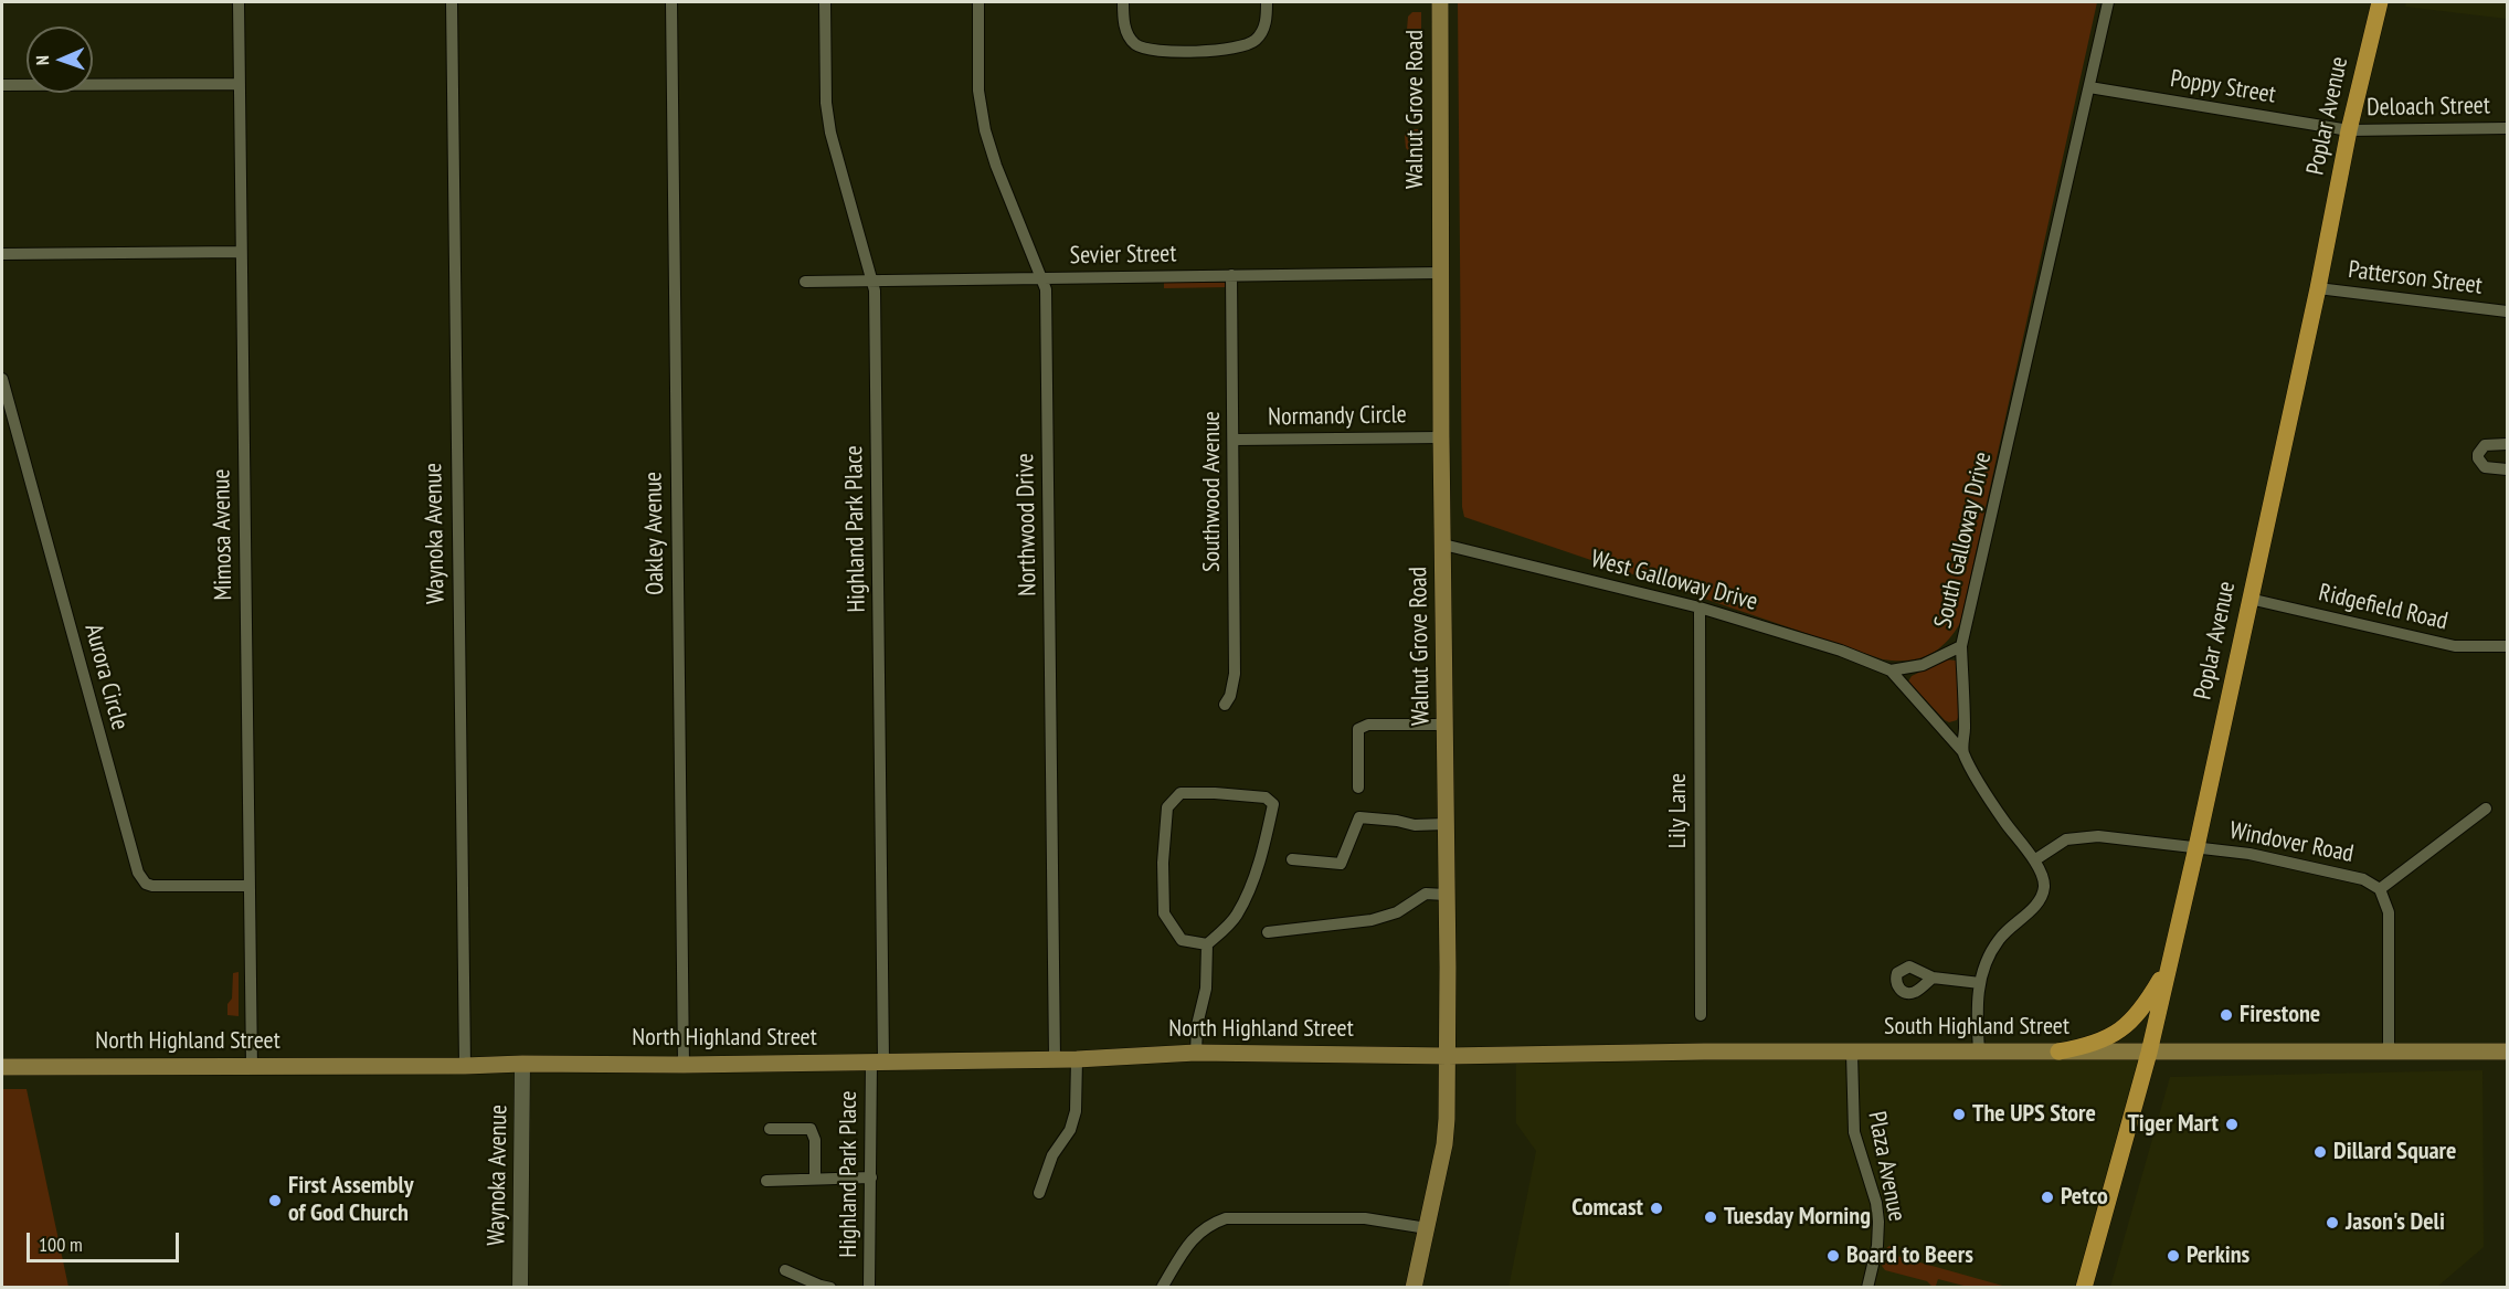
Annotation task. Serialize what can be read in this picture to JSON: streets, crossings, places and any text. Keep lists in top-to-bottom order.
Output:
{
  "streets": {
    "main road": [
      "Walnut Grove Road",
      "Poplar Avenue",
      "South Highland Street",
      "North Highland Street"
    ],
    "street": [
      "Poppy Street",
      "Deloach Street",
      "Sevier Street",
      "Patterson Street",
      "Normandy Circle",
      "Southwood Avenue",
      "Northwood Drive",
      "Highland Park Place",
      "Waynoka Avenue",
      "Oakley Avenue",
      "Mimosa Avenue",
      "South Galloway Drive",
      "West Galloway Drive",
      "Ridgefield Road",
      "Aurora Circle",
      "Lily Lane",
      "Windover Road",
      "Plaza Avenue"
    ]
  },
  "crossings": [
    ["Poppy Street", "Deloach Street"],
    ["Poppy Street", "Poplar Avenue"],
    ["Poppy Street", "South Galloway Drive"],
    ["Deloach Street", "Poplar Avenue"],
    ["Walnut Grove Road", "Sevier Street"],
    ["Walnut Grove Road", "Normandy Circle"],
    ["Walnut Grove Road", "West Galloway Drive"],
    ["Walnut Grove Road", "South Highland Street"],
    ["Walnut Grove Road", "North Highland Street"],
    ["Poplar Avenue", "Patterson Street"],
    ["Poplar Avenue", "Ridgefield Road"],
    ["Poplar Avenue", "Windover Road"],
    ["Poplar Avenue", "South Highland Street"],
    ["Sevier Street", "Southwood Avenue"],
    ["Sevier Street", "Northwood Drive"],
    ["Sevier Street", "Highland Park Place"],
    ["Normandy Circle", "Southwood Avenue"],
    ["Northwood Drive", "North Highland Street"],
    ["Highland Park Place", "North Highland Street"],
    ["Waynoka Avenue", "North Highland Street"],
    ["Oakley Avenue", "North Highland Street"],
    ["Mimosa Avenue", "Aurora Circle"],
    ["Mimosa Avenue", "North Highland Street"],
    ["South Galloway Drive", "West Galloway Drive"],
    ["West Galloway Drive", "Lily Lane"],
    ["Windover Road", "South Highland Street"],
    ["South Highland Street", "North Highland Street"],
    ["South Highland Street", "Plaza Avenue"]
  ],
  "places": [
    "Firestone",
    "The UPS Store",
    "Tiger Mart",
    "Dillard Square",
    "Petco",
    "First Assembly of God Church",
    "Comcast",
    "Tuesday Morning",
    "Jason's Deli",
    "Board to Beers",
    "Perkins"
  ],
  "scale_bar": "100 m",
  "north": "left"
}
